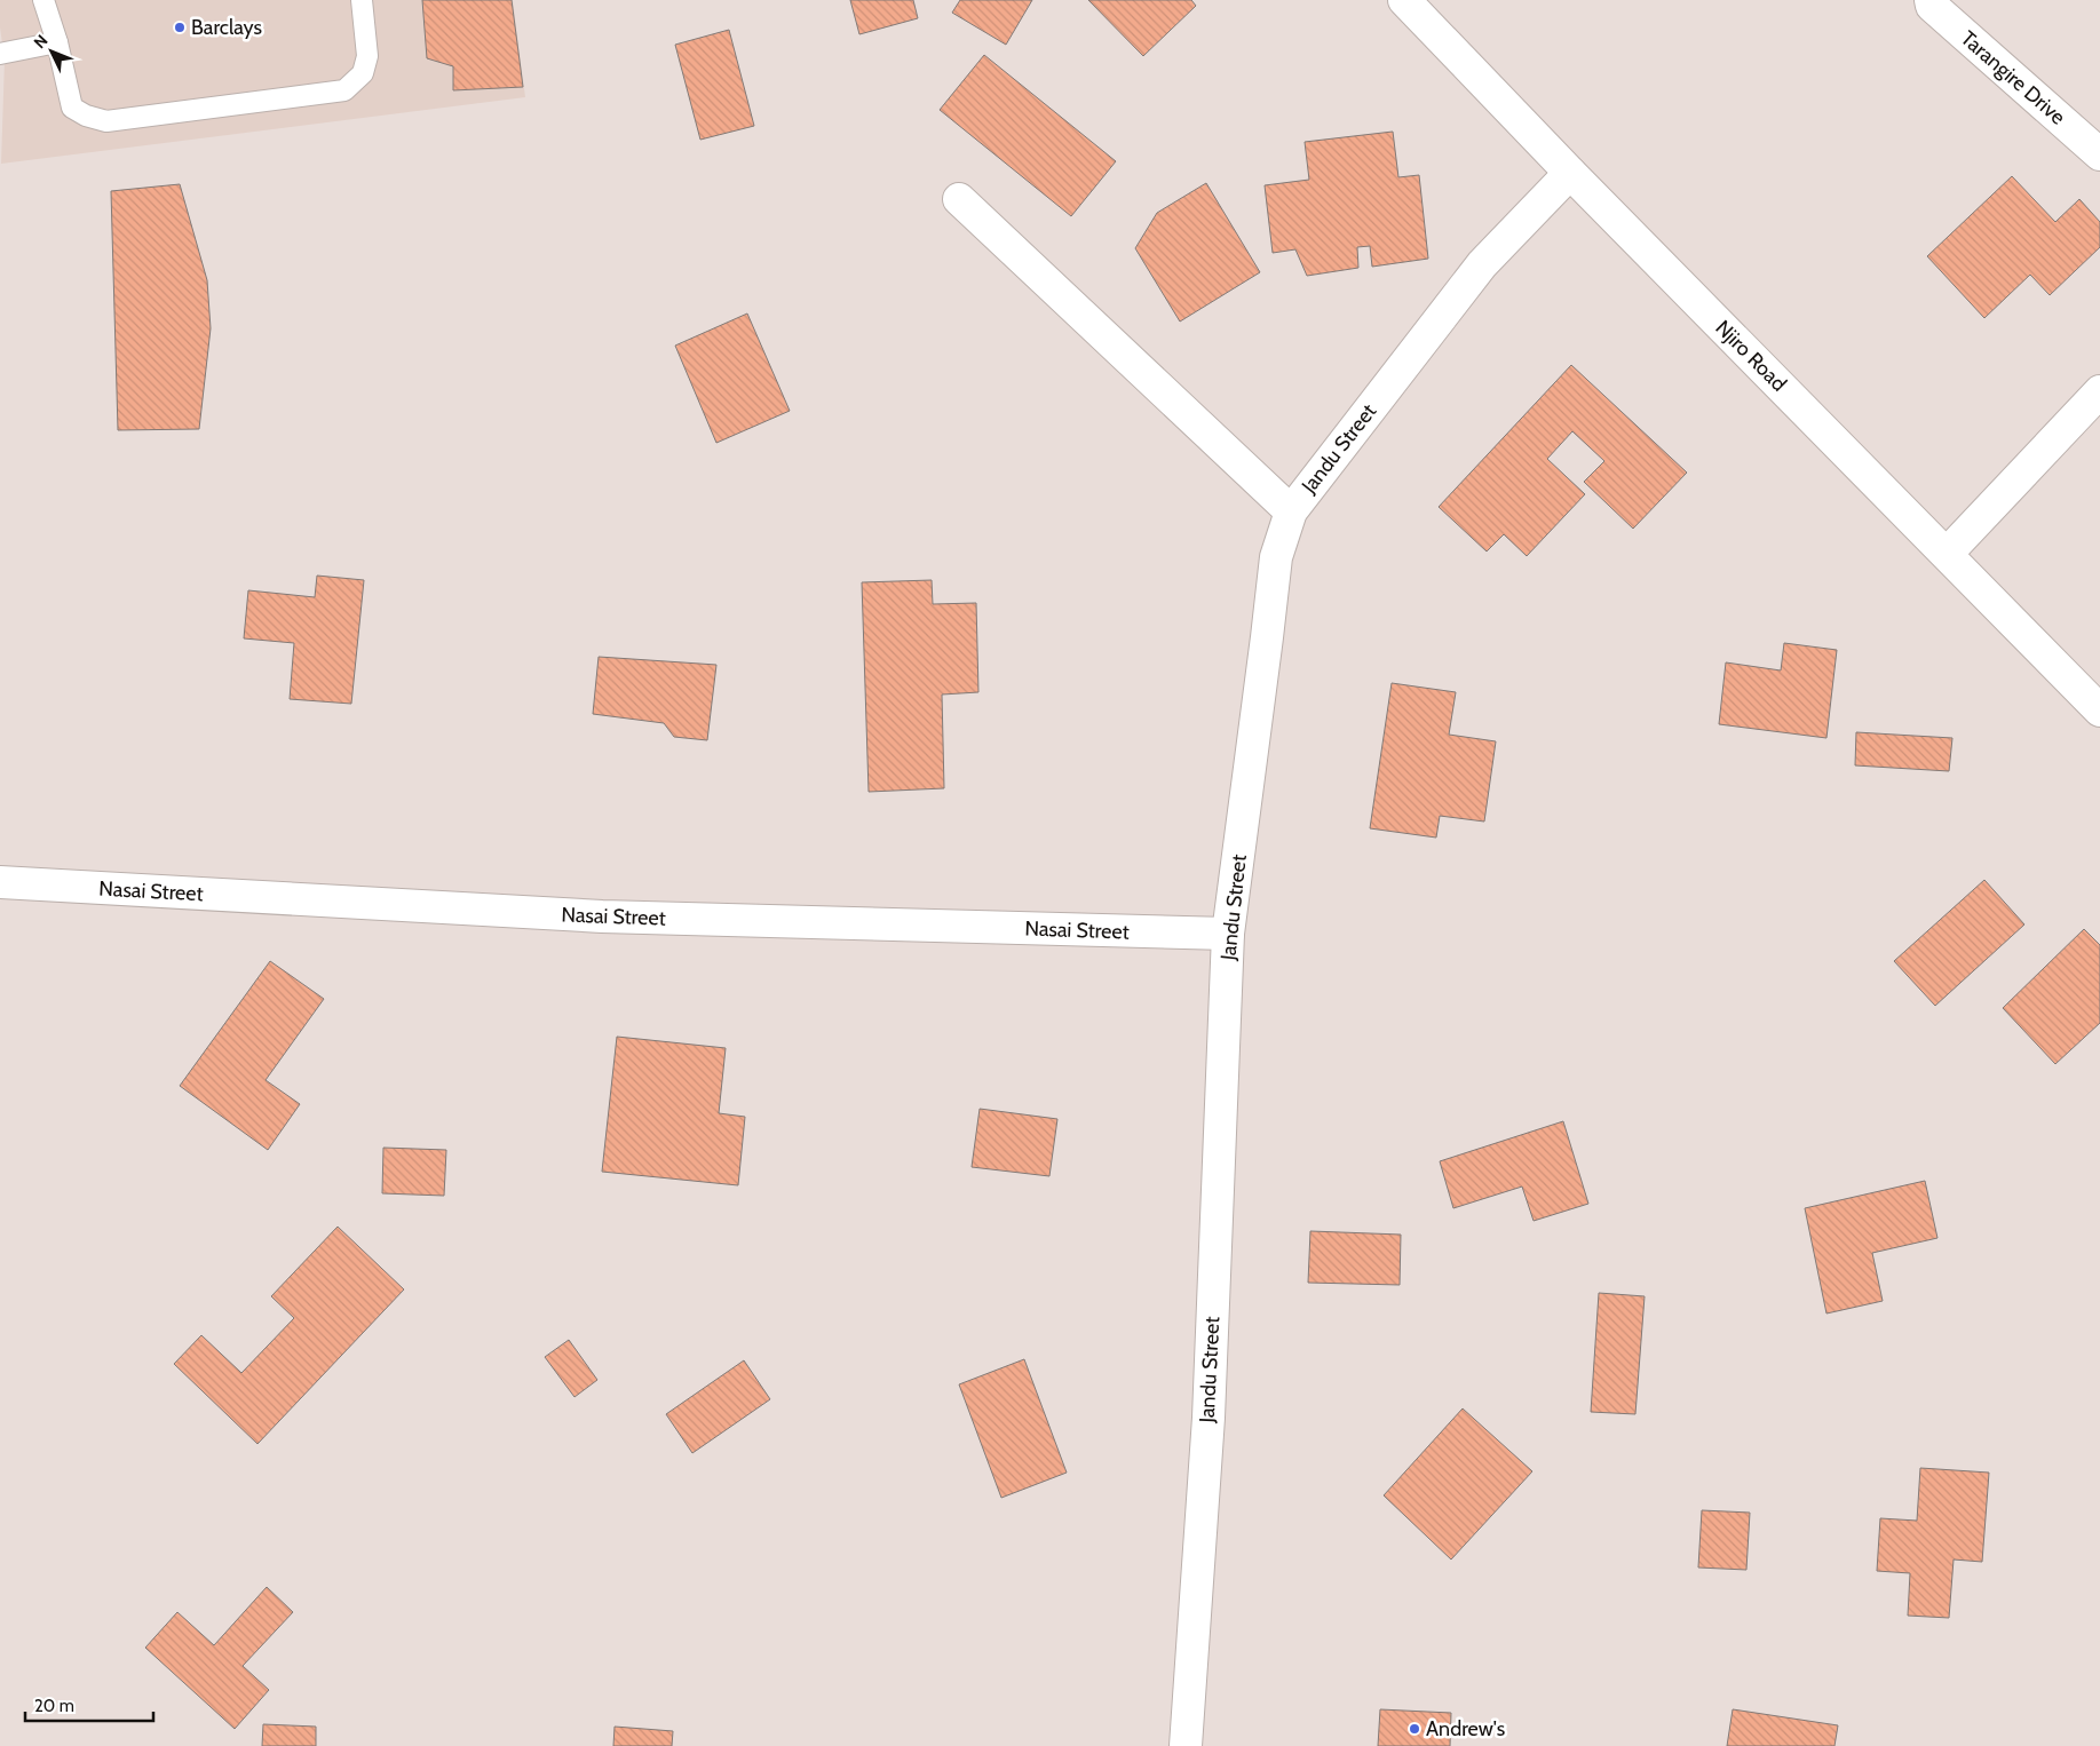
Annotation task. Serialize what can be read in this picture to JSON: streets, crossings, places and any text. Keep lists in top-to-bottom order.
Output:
{
  "streets": {
    "street": [
      "Tarangire Drive",
      "Njiro Road",
      "Jandu Street",
      "Nasai Street"
    ]
  },
  "crossings": [
    ["Njiro Road", "Jandu Street"],
    ["Jandu Street", "Nasai Street"]
  ],
  "places": ["Barclays", "Andrew's"],
  "scale_bar": "20 m",
  "north": "top left"
}
